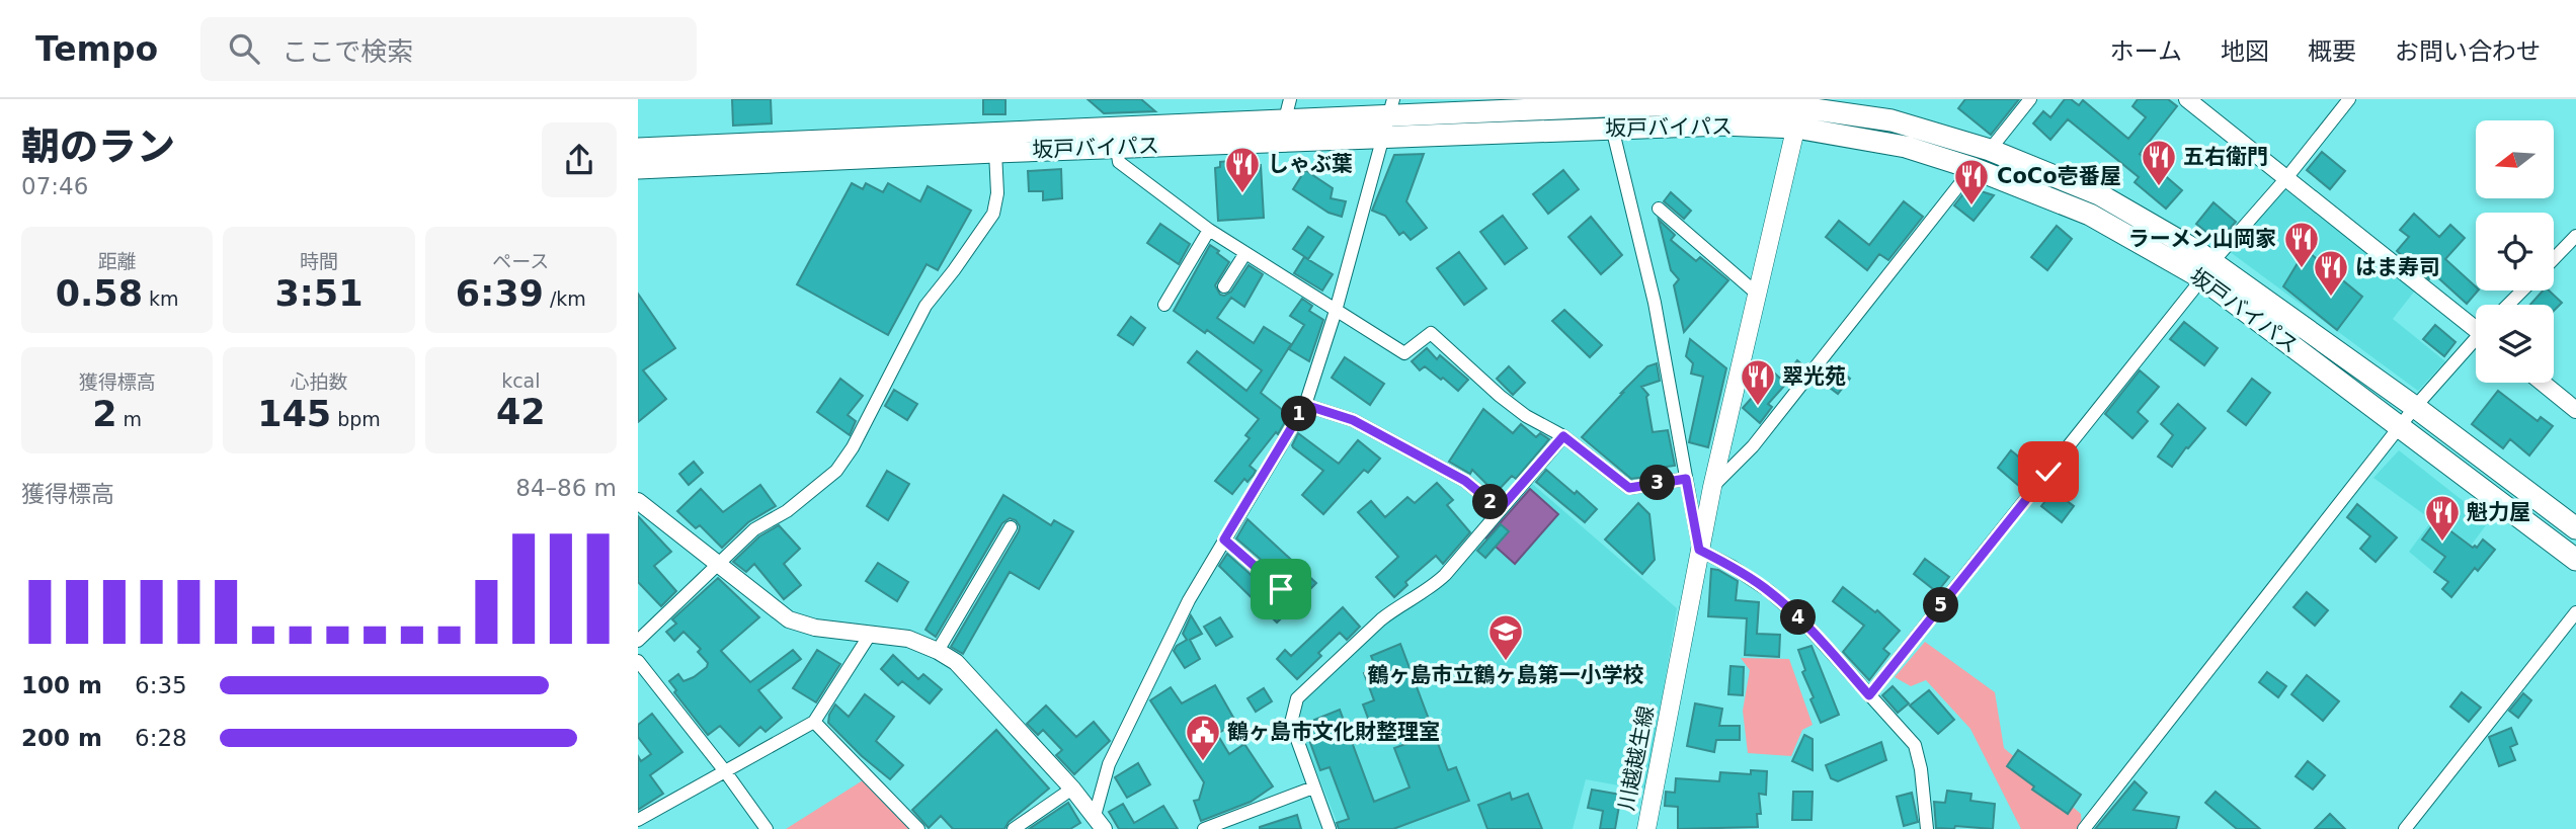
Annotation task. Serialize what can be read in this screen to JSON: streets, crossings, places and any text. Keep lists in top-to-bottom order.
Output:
{
  "streets": {
    "highway": ["坂戸バイパス"],
    "main road": ["川越越生線"]
  },
  "crossings": [
    ["坂戸バイパス", "川越越生線"]
  ],
  "places": {
    "restaurant": [
      "五右衛門",
      "しゃぶ葉",
      "CoCo壱番屋",
      "ラーメン山岡家",
      "はま寿司",
      "翠光苑",
      "魁力屋"
    ],
    "school or university": ["鶴ヶ島市立鶴ヶ島第一小学校"],
    "public building": ["鶴ヶ島市文化財整理室"]
  },
  "north": "left",
  "page": {
    "header": "Tempo",
    "search": "ここで検索",
    "nav": [
      "ホーム",
      "地図",
      "概要",
      "お問い合わせ"
    ],
    "heading": ["朝のラン", "07:46"],
    "stats": [
      ["距離", "0.58 km"],
      ["時間", "3:51"],
      ["ペース", "6:39 /km"],
      ["獲得標高", "2 m"],
      ["心拍数", "145 bpm"],
      ["kcal", "42"]
    ],
    "pins": [
      "1",
      "3",
      "2",
      "5",
      "4"
    ],
    "chart": ["獲得標高", "84–86 m"],
    "list": [
      {
        "name": "100 m",
        "note": "6:35"
      },
      {
        "name": "200 m",
        "note": "6:28"
      }
    ]
  }
}
